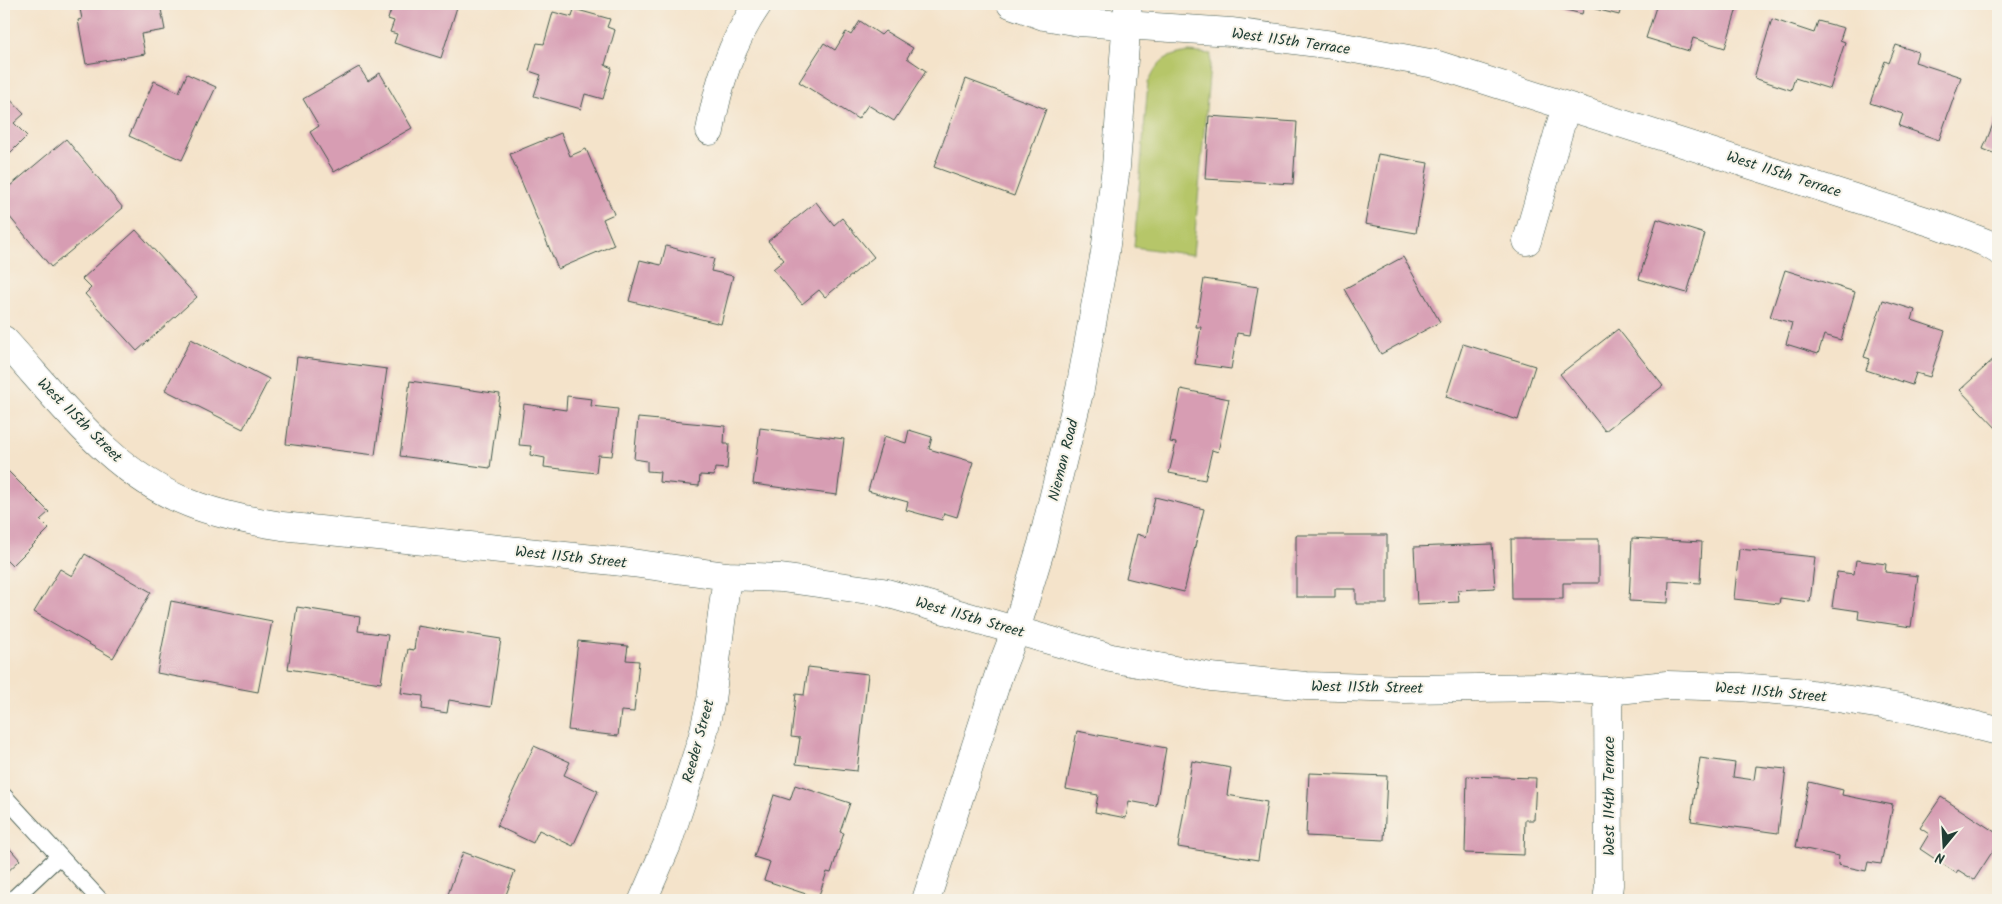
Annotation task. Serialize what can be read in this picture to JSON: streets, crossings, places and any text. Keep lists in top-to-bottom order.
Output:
{
  "streets": {
    "street": [
      "West 115th Terrace",
      "West 115th Street",
      "Nieman Road",
      "Reeder Street",
      "West 114th Terrace"
    ]
  },
  "crossings": [
    ["West 115th Terrace", "Nieman Road"],
    ["West 115th Street", "Nieman Road"],
    ["West 115th Street", "Reeder Street"],
    ["West 115th Street", "West 114th Terrace"]
  ],
  "north": "bottom"
}
